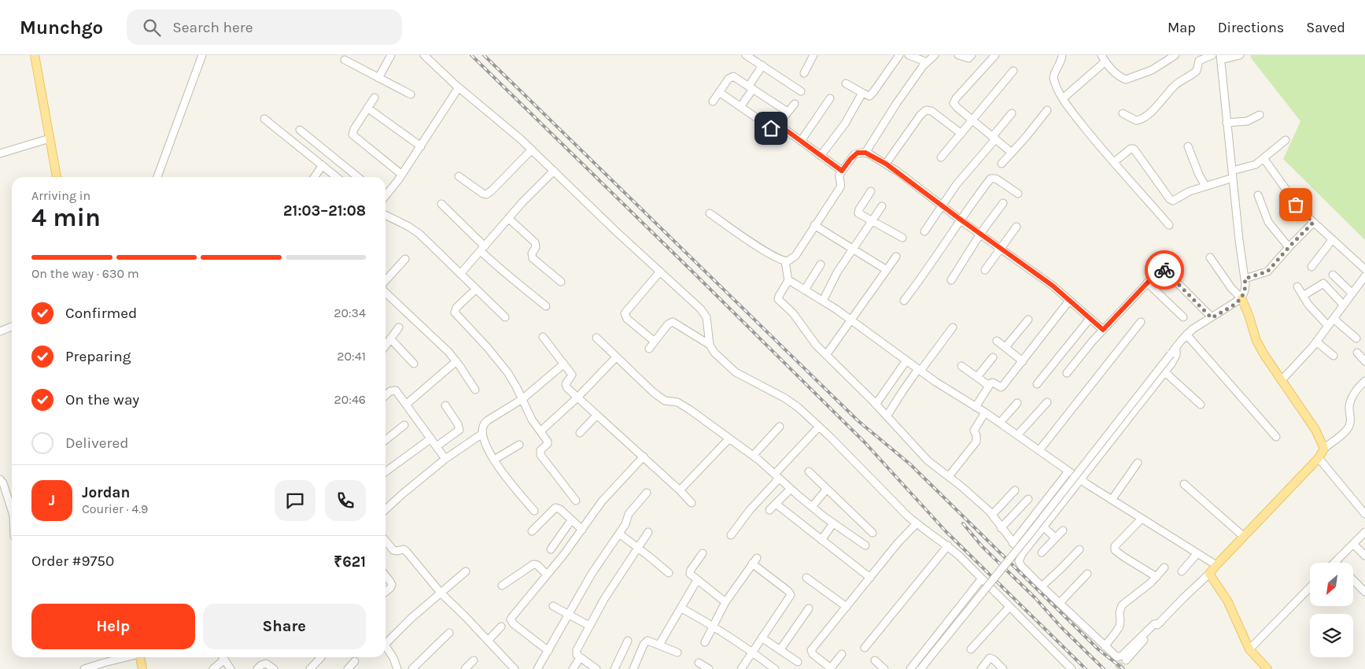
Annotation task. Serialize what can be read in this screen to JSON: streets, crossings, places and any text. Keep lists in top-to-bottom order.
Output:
{
  "north": "bottom left",
  "page": {
    "header": "Munchgo",
    "search": "Search here",
    "nav": ["Map", "Directions", "Saved"],
    "heading": ["4 min", "Arriving in", "21:03–21:08"],
    "panel": [
      "Jordan",
      "Courier · 4.9",
      "Order #9750",
      "₹621"
    ],
    "bar": "On the way · 630 m",
    "list": [
      ["Confirmed", "20:34"],
      ["Preparing", "20:41"],
      ["On the way", "20:46"],
      "Delivered"
    ],
    "round": "J",
    "buttons": ["Help", "Share"]
  }
}
